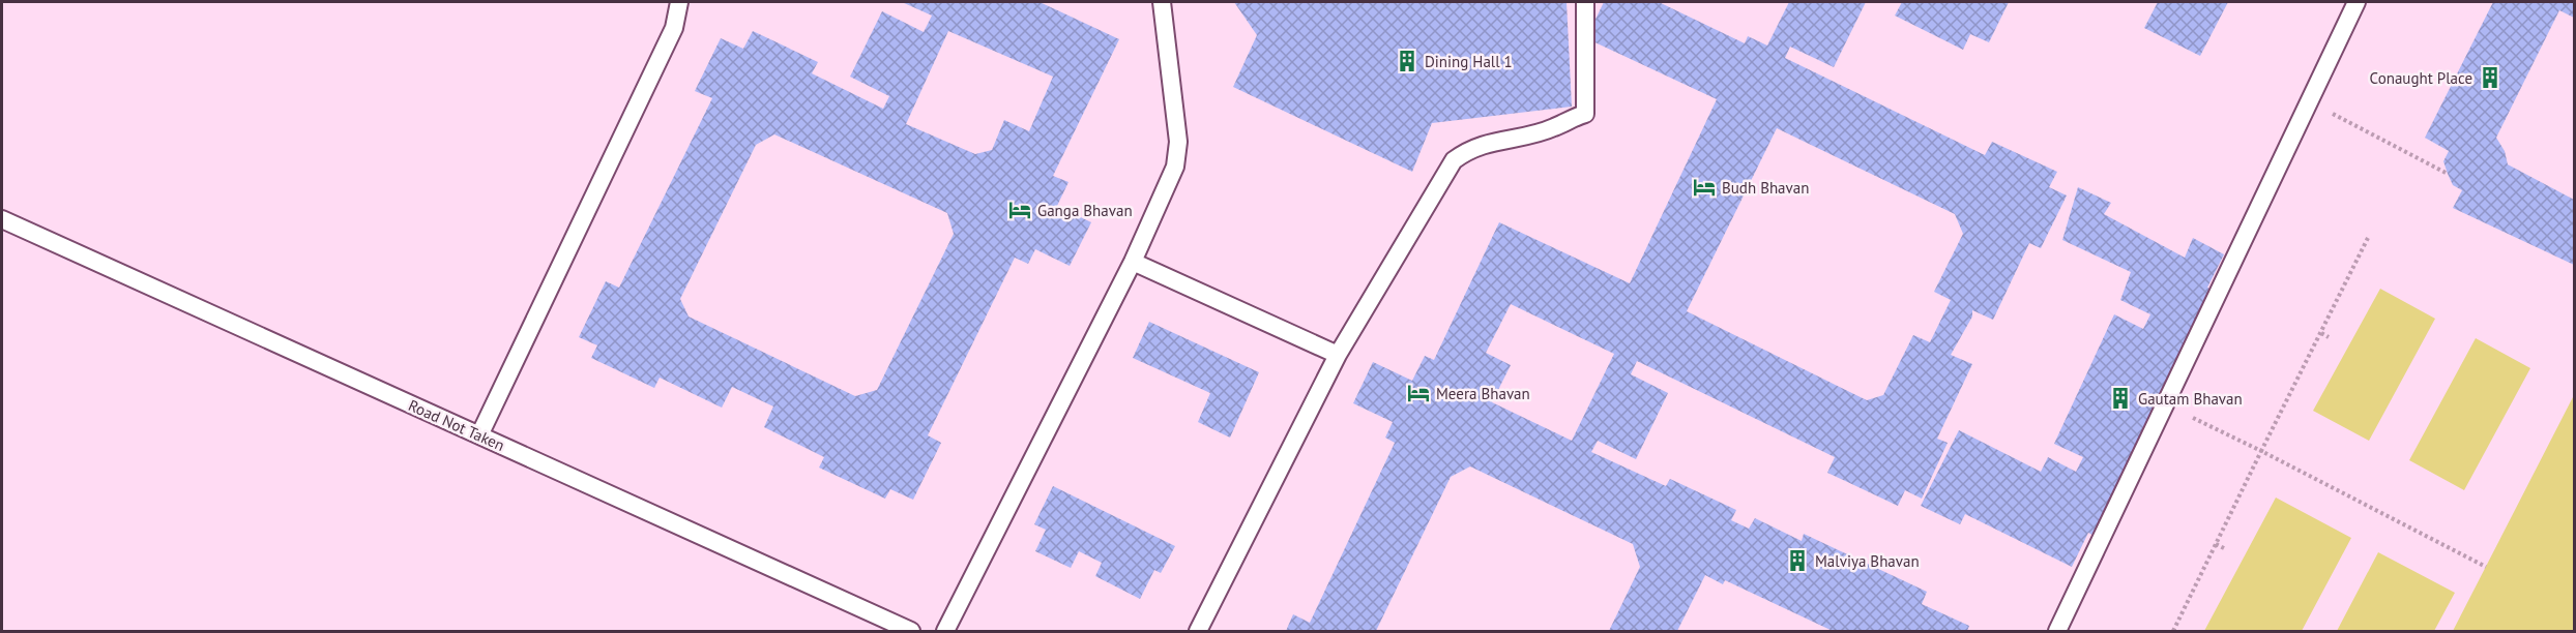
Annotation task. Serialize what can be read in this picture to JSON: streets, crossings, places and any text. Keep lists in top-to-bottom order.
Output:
{
  "streets": {
    "lane": ["Road Not Taken"]
  },
  "places": {
    "building": [
      "Dining Hall 1",
      "Conaught Place",
      "Gautam Bhavan",
      "Malviya Bhavan"
    ],
    "hotel": ["Budh Bhavan", "Ganga Bhavan", "Meera Bhavan"]
  }
}
